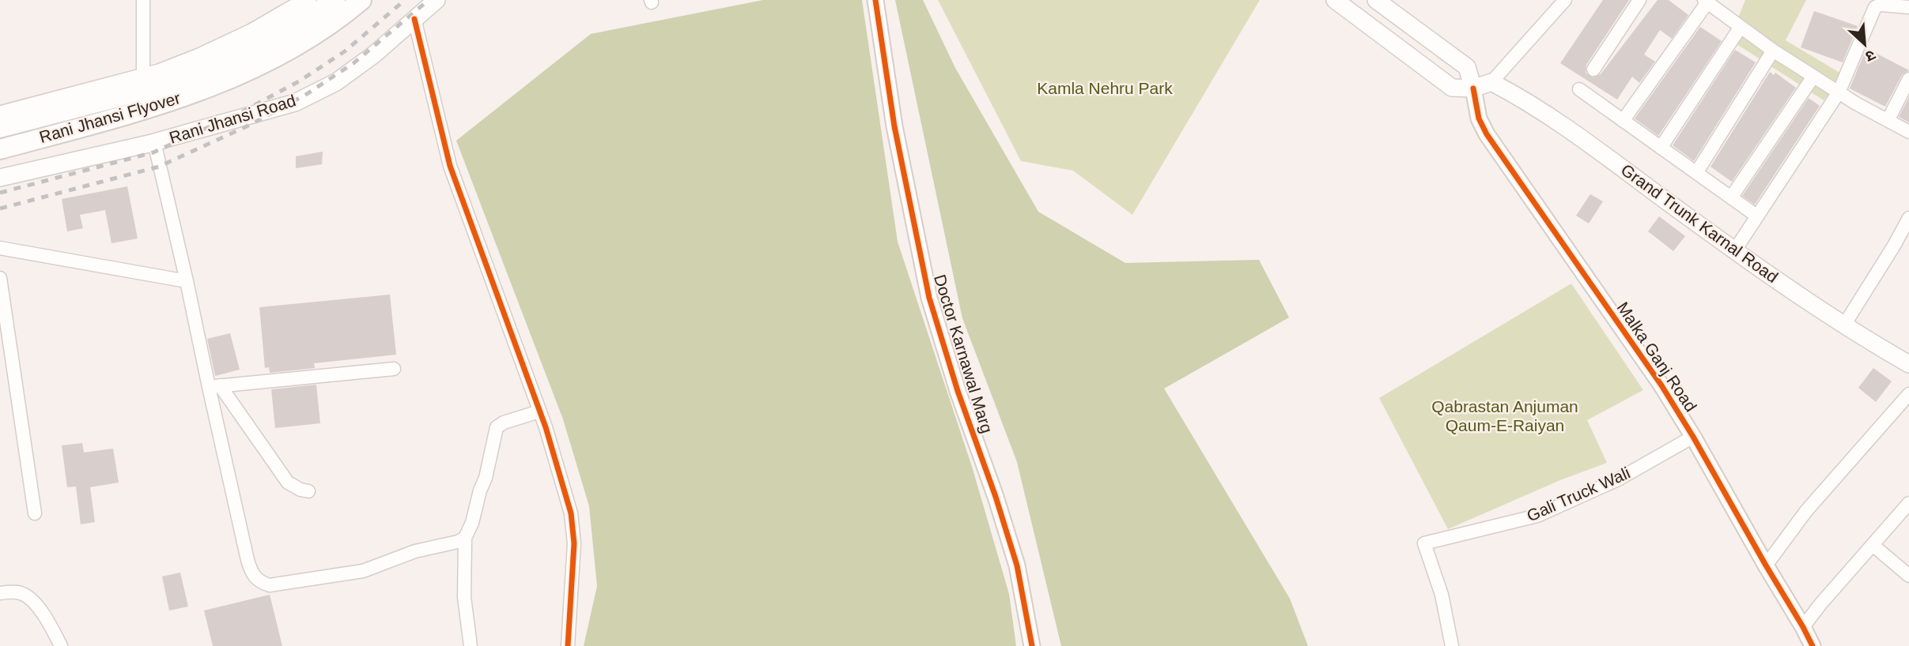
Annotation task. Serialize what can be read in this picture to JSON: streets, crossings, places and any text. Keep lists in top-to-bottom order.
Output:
{
  "streets": {
    "main road": ["Rani Jhansi Flyover", "Rani Jhansi Road", "Grand Trunk Karnal Road"],
    "street": ["Doctor Karnawal Marg", "Malka Ganj Road", "Gali Truck Wali"]
  },
  "crossings": [
    ["Malka Ganj Road", "Gali Truck Wali"]
  ],
  "parks": ["Kamla Nehru Park", "Qabrastan Anjuman Qaum-E-Raiyan"],
  "north": "bottom right"
}
